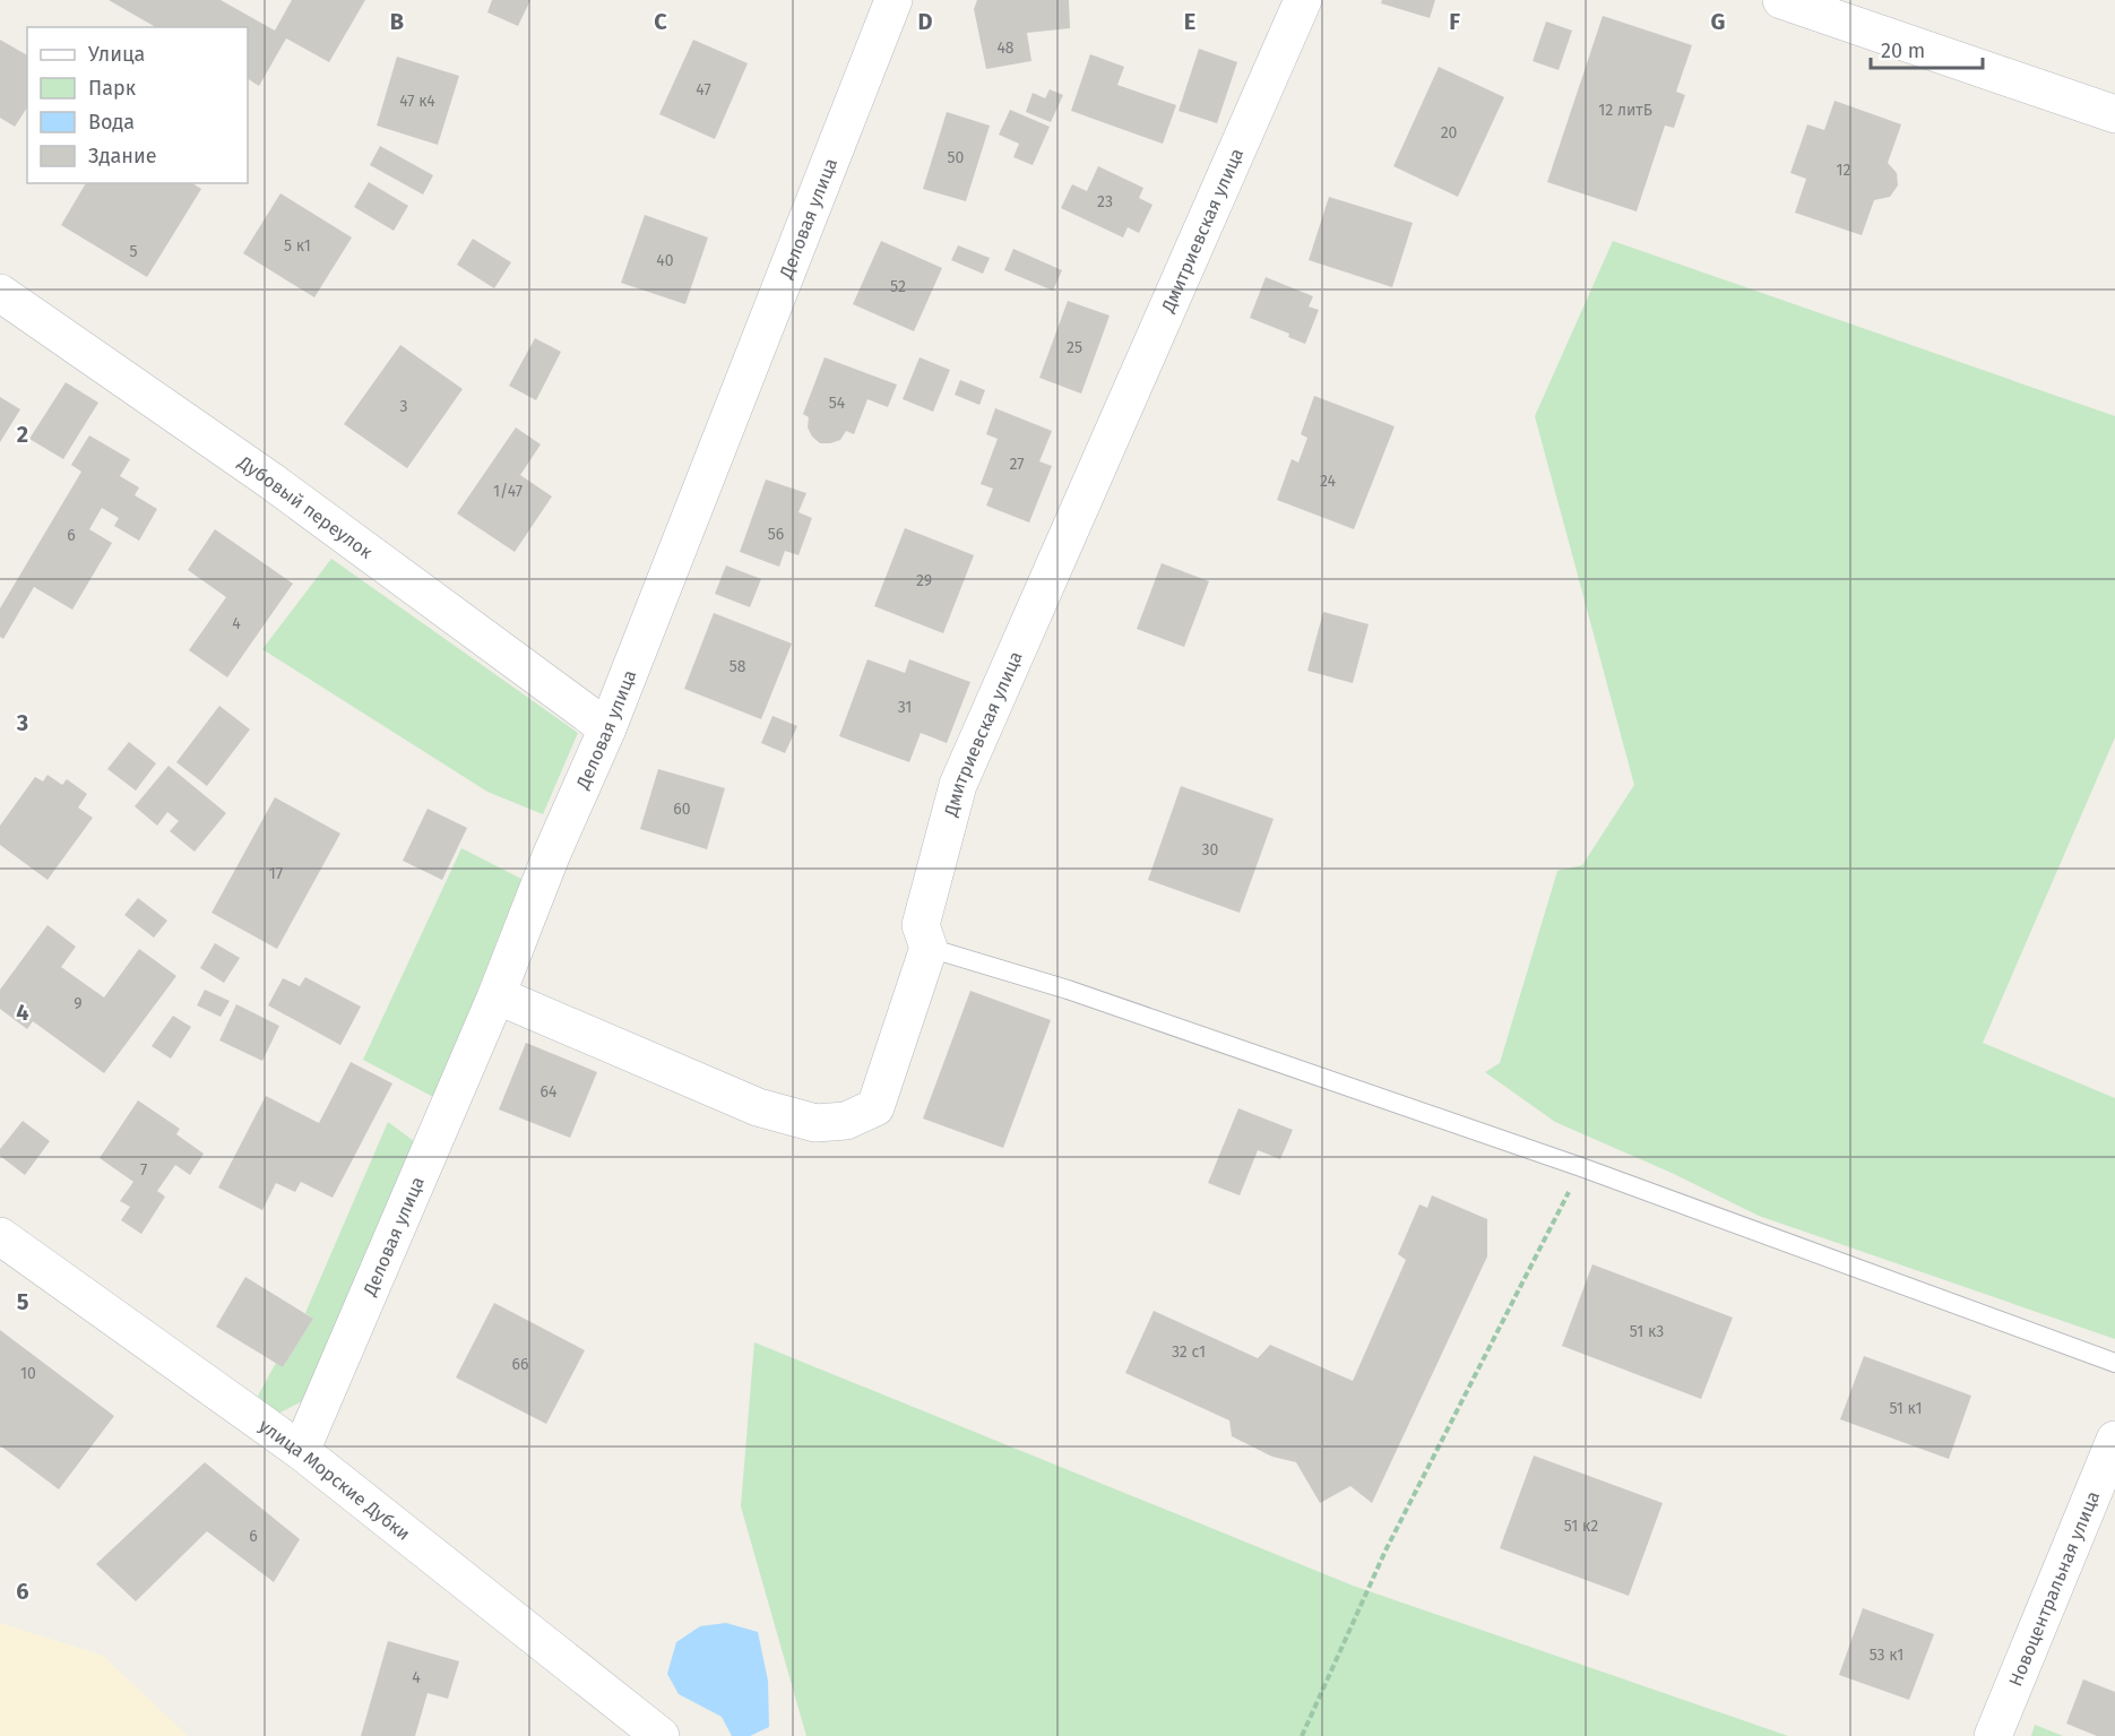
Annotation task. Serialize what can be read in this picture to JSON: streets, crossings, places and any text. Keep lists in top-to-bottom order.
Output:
{
  "streets": {
    "street": [
      "Деловая улица",
      "Дмитриевская улица",
      "Дубовый переулок",
      "улица Морские Дубки",
      "Новоцентральная улица"
    ]
  },
  "crossings": [
    ["Деловая улица", "Дмитриевская улица"],
    ["Деловая улица", "Дубовый переулок"],
    ["Деловая улица", "улица Морские Дубки"]
  ],
  "house_numbers": [
    "48",
    "47",
    "47 к4",
    "12 литБ",
    "20",
    "50",
    "12",
    "23",
    "5 к1",
    "5",
    "40",
    "52",
    "25",
    "54",
    "3",
    "27",
    "24",
    "1/47",
    "56",
    "6",
    "29",
    "4",
    "58",
    "31",
    "60",
    "30",
    "17",
    "9",
    "64",
    "7",
    "51 к3",
    "32 с1",
    "66",
    "10",
    "51 к1",
    "51 к2",
    "6",
    "53 к1",
    "4"
  ],
  "legend": [
    "Улица",
    "Парк",
    "Вода",
    "Здание"
  ],
  "scale_bar": "20 m",
  "grid": {
    "columns": [
      "B",
      "C",
      "D",
      "E",
      "F",
      "G"
    ],
    "rows": [
      "2",
      "3",
      "4",
      "5",
      "6"
    ]
  }
}
